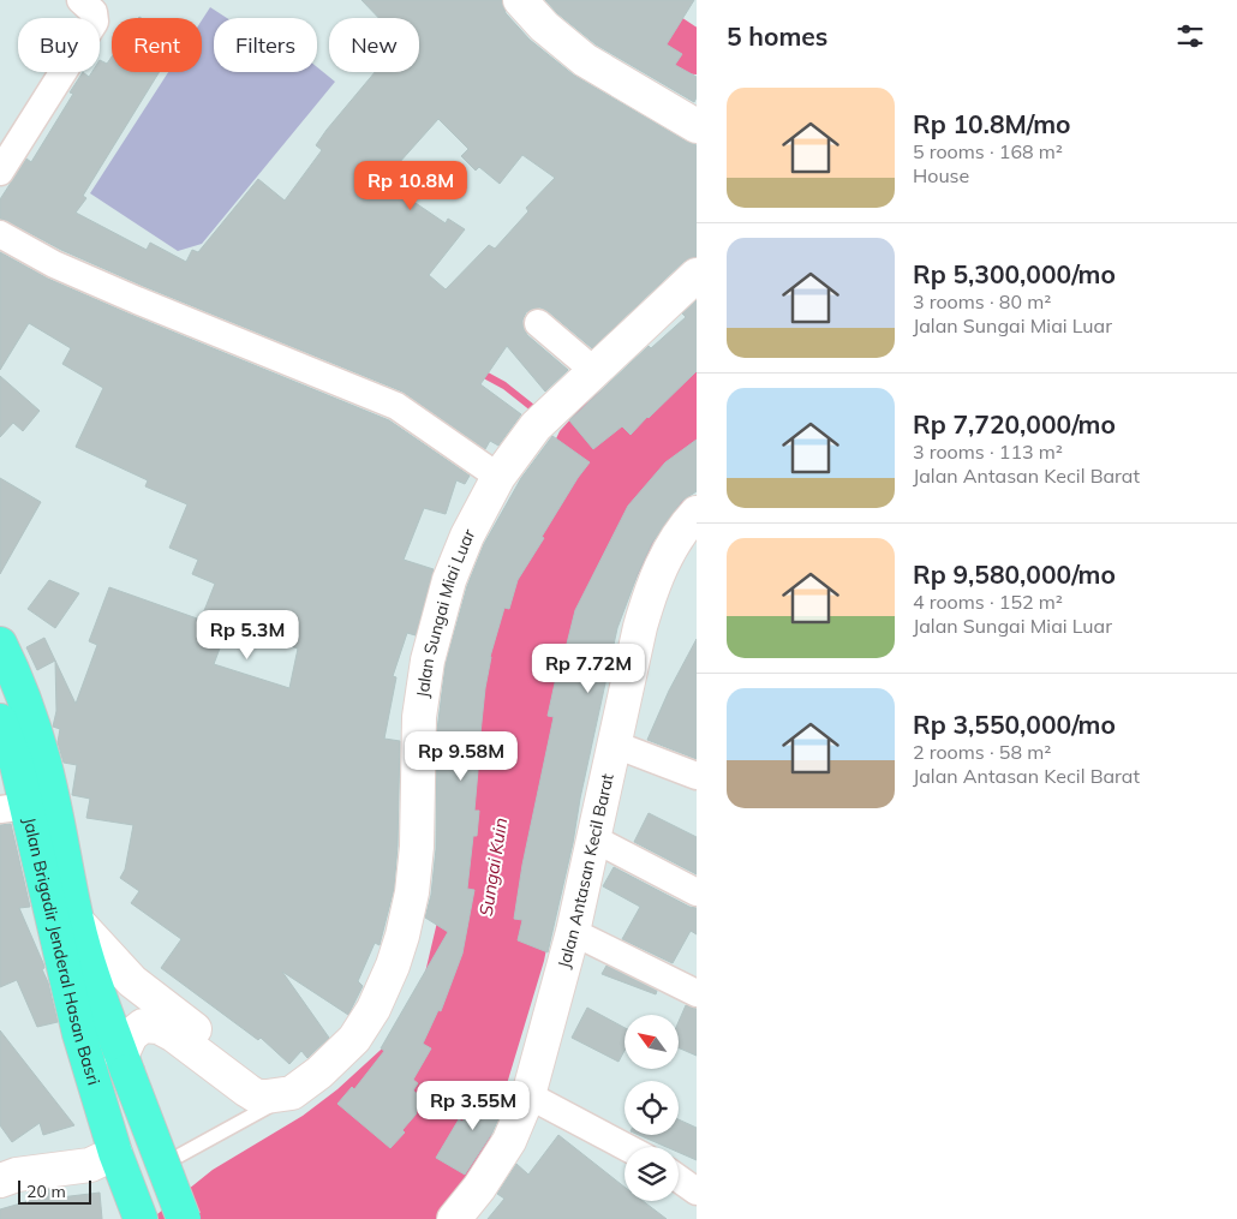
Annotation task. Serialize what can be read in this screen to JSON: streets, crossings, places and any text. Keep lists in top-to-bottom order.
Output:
{
  "streets": {
    "highway": ["Jalan Brigadir Jenderal Hasan Basri"],
    "street": ["Jalan Sungai Miai Luar", "Jalan Antasan Kecil Barat"]
  },
  "water": ["Sungai Kuin"],
  "scale_bar": "20 m",
  "north": "top left",
  "page": {
    "heading": "5 homes",
    "chip": [
      "Buy",
      "Rent",
      "Filters",
      "New"
    ],
    "list": [
      {
        "name": "Rp 10.8M/mo",
        "note": "5 rooms · 168 m² · House"
      },
      {
        "name": "Rp 5,300,000/mo",
        "note": "3 rooms · 80 m² · Jalan Sungai Miai Luar"
      },
      {
        "name": "Rp 7,720,000/mo",
        "note": "3 rooms · 113 m² · Jalan Antasan Kecil Barat"
      },
      {
        "name": "Rp 9,580,000/mo",
        "note": "4 rooms · 152 m² · Jalan Sungai Miai Luar"
      },
      {
        "name": "Rp 3,550,000/mo",
        "note": "2 rooms · 58 m² · Jalan Antasan Kecil Barat"
      }
    ],
    "price": [
      "Rp 10.8M",
      "Rp 5.3M",
      "Rp 7.72M",
      "Rp 9.58M",
      "Rp 3.55M"
    ],
    "scale": "20 m"
  }
}
